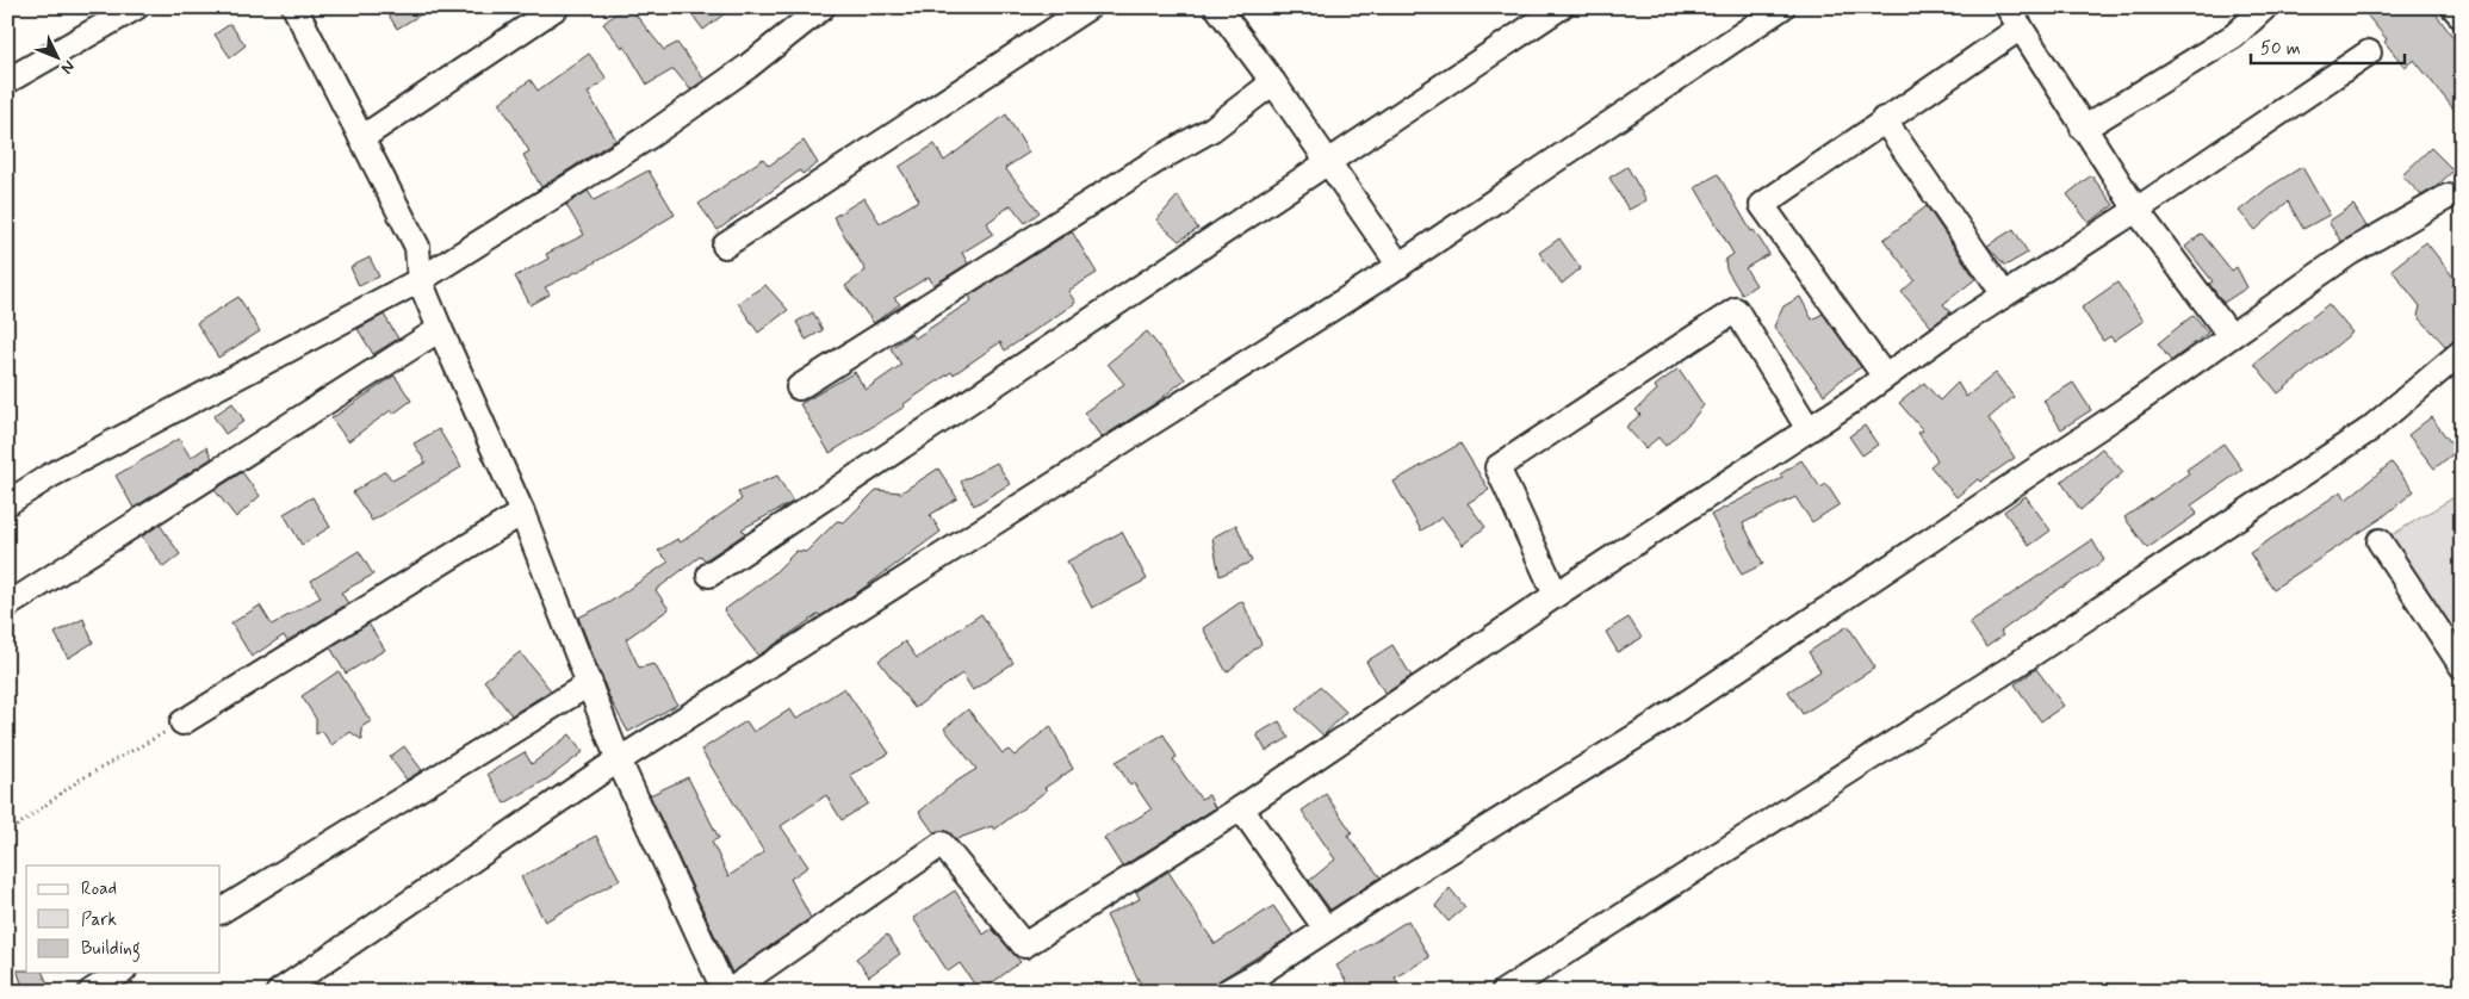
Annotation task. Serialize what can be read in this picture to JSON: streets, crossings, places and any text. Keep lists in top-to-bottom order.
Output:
{
  "legend": ["Road", "Park", "Building"],
  "scale_bar": "50 m",
  "north": "bottom right"
}
